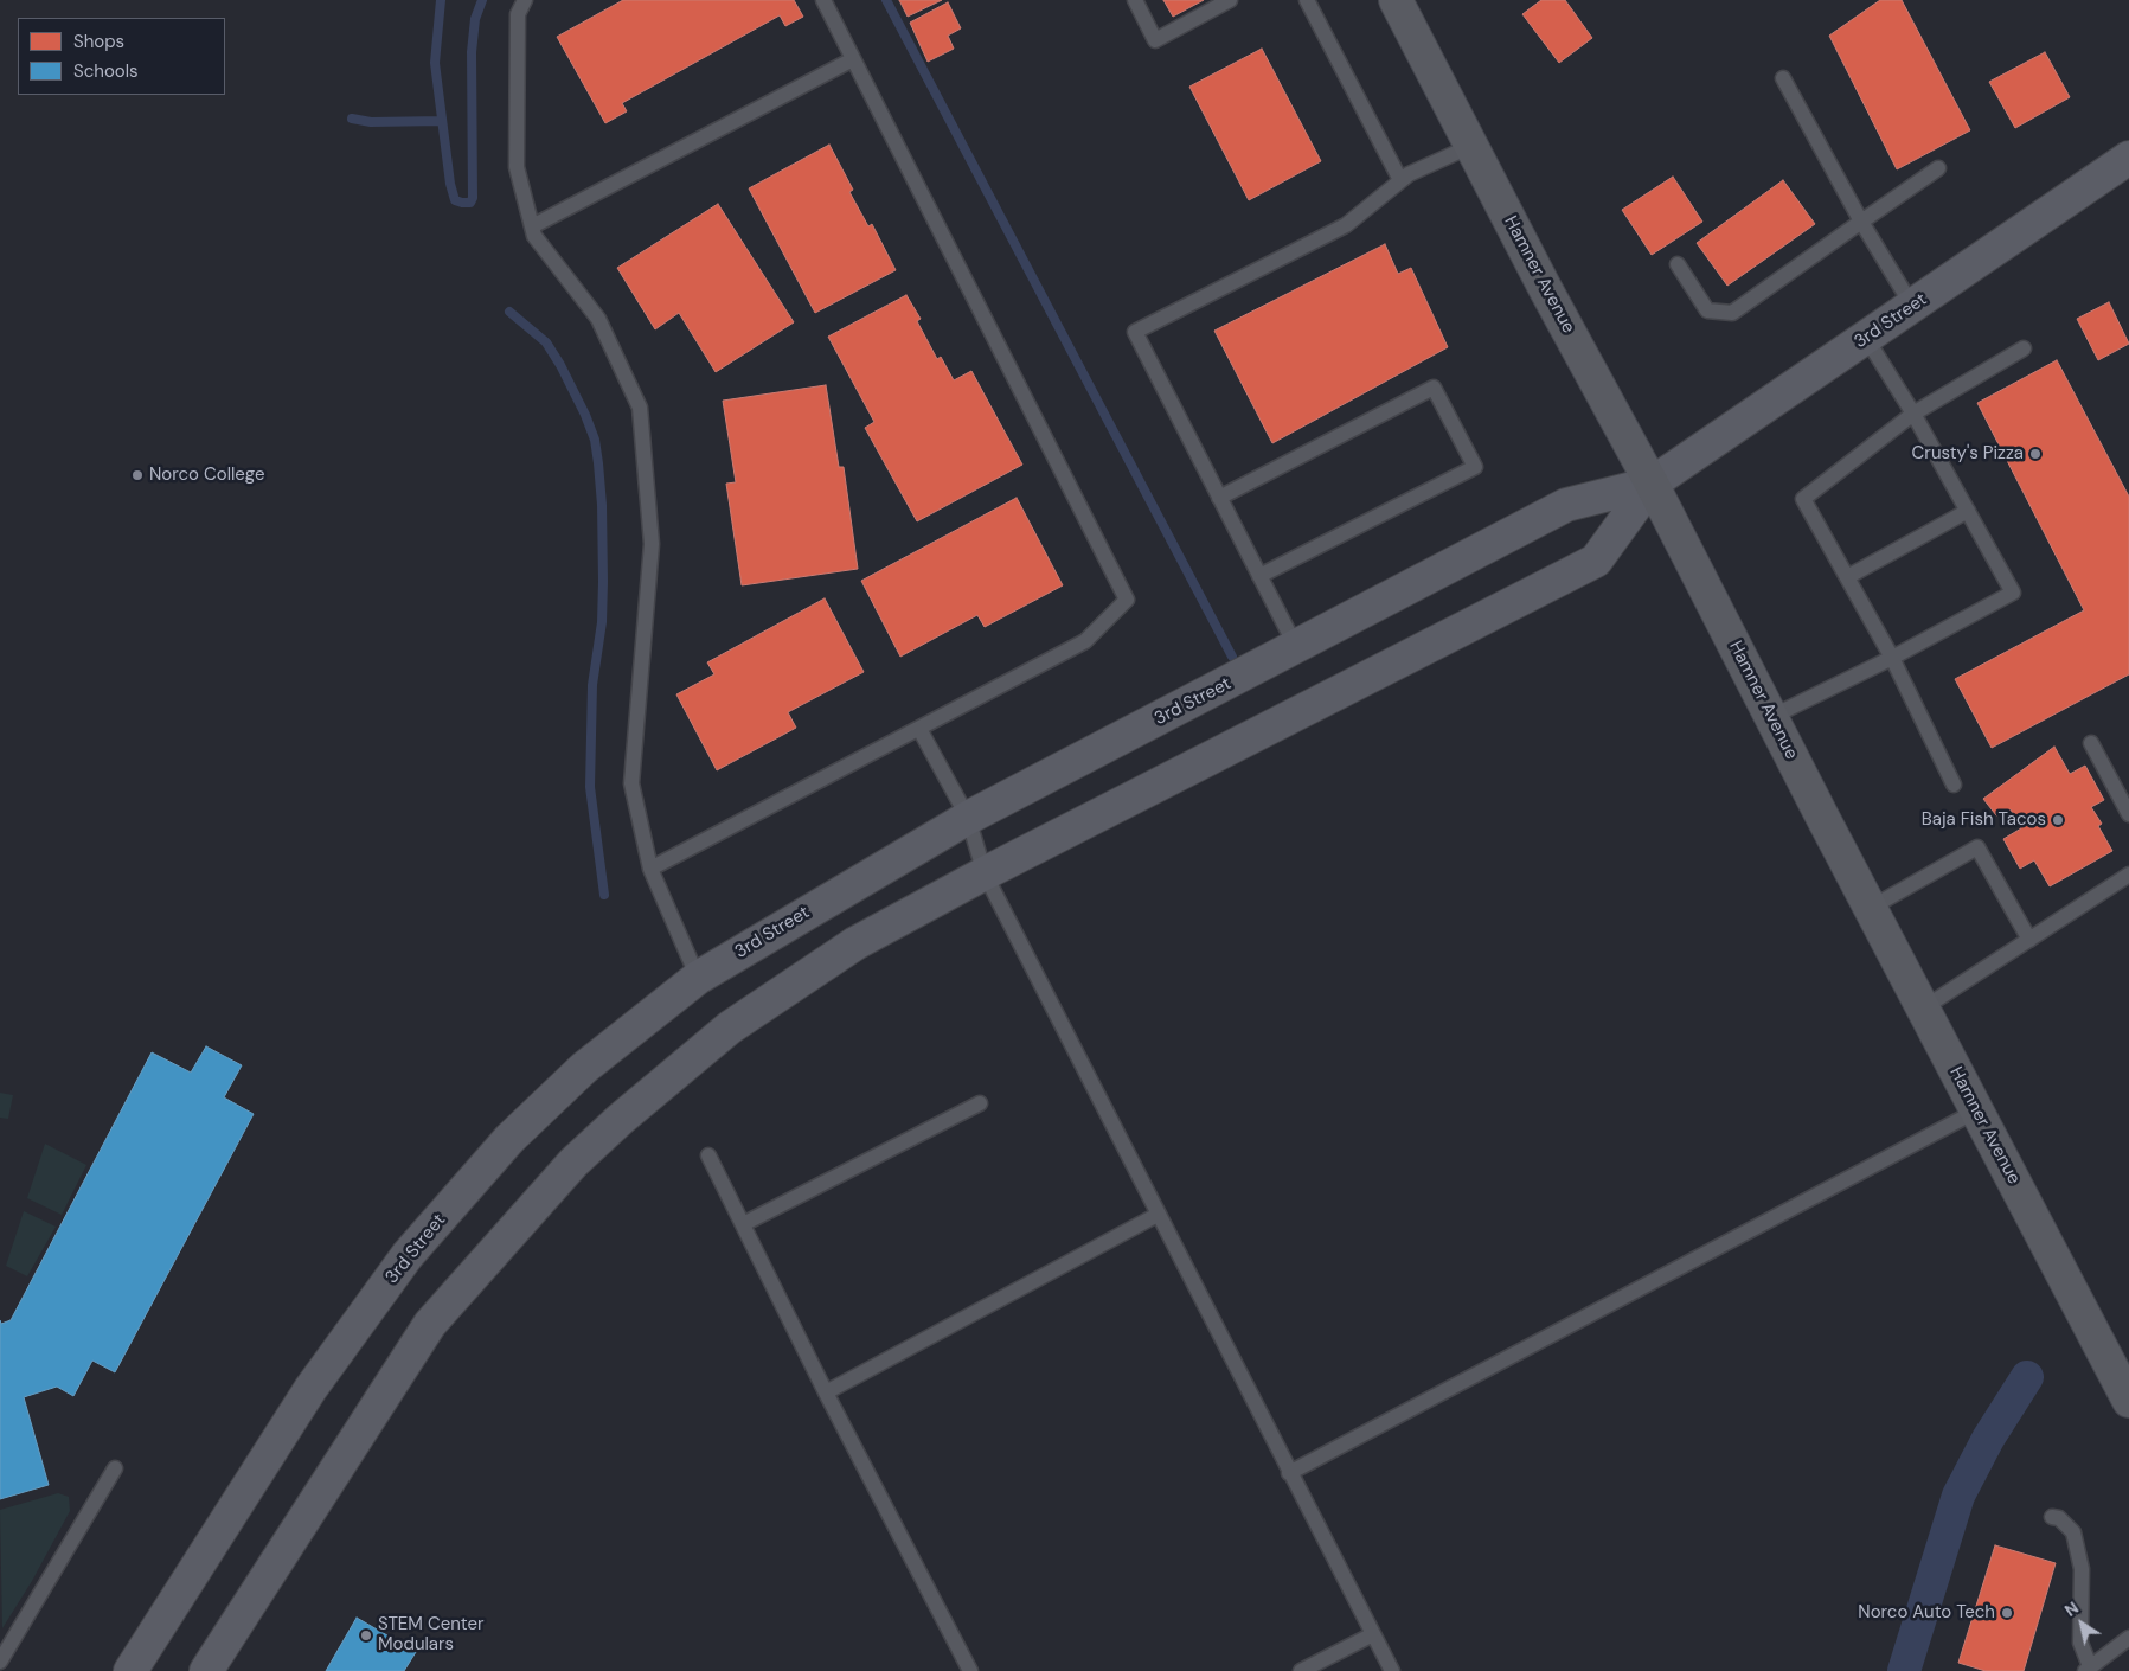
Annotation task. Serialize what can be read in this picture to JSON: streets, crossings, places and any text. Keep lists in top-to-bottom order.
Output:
{
  "streets": {
    "main road": ["Hamner Avenue"],
    "street": ["3rd Street"]
  },
  "crossings": [
    ["Hamner Avenue", "3rd Street"]
  ],
  "places": [
    "Crusty's Pizza",
    "Norco College",
    "Baja Fish Tacos",
    "Norco Auto Tech",
    "STEM Center Modulars"
  ],
  "legend": ["Shops", "Schools"],
  "north": "top left"
}
